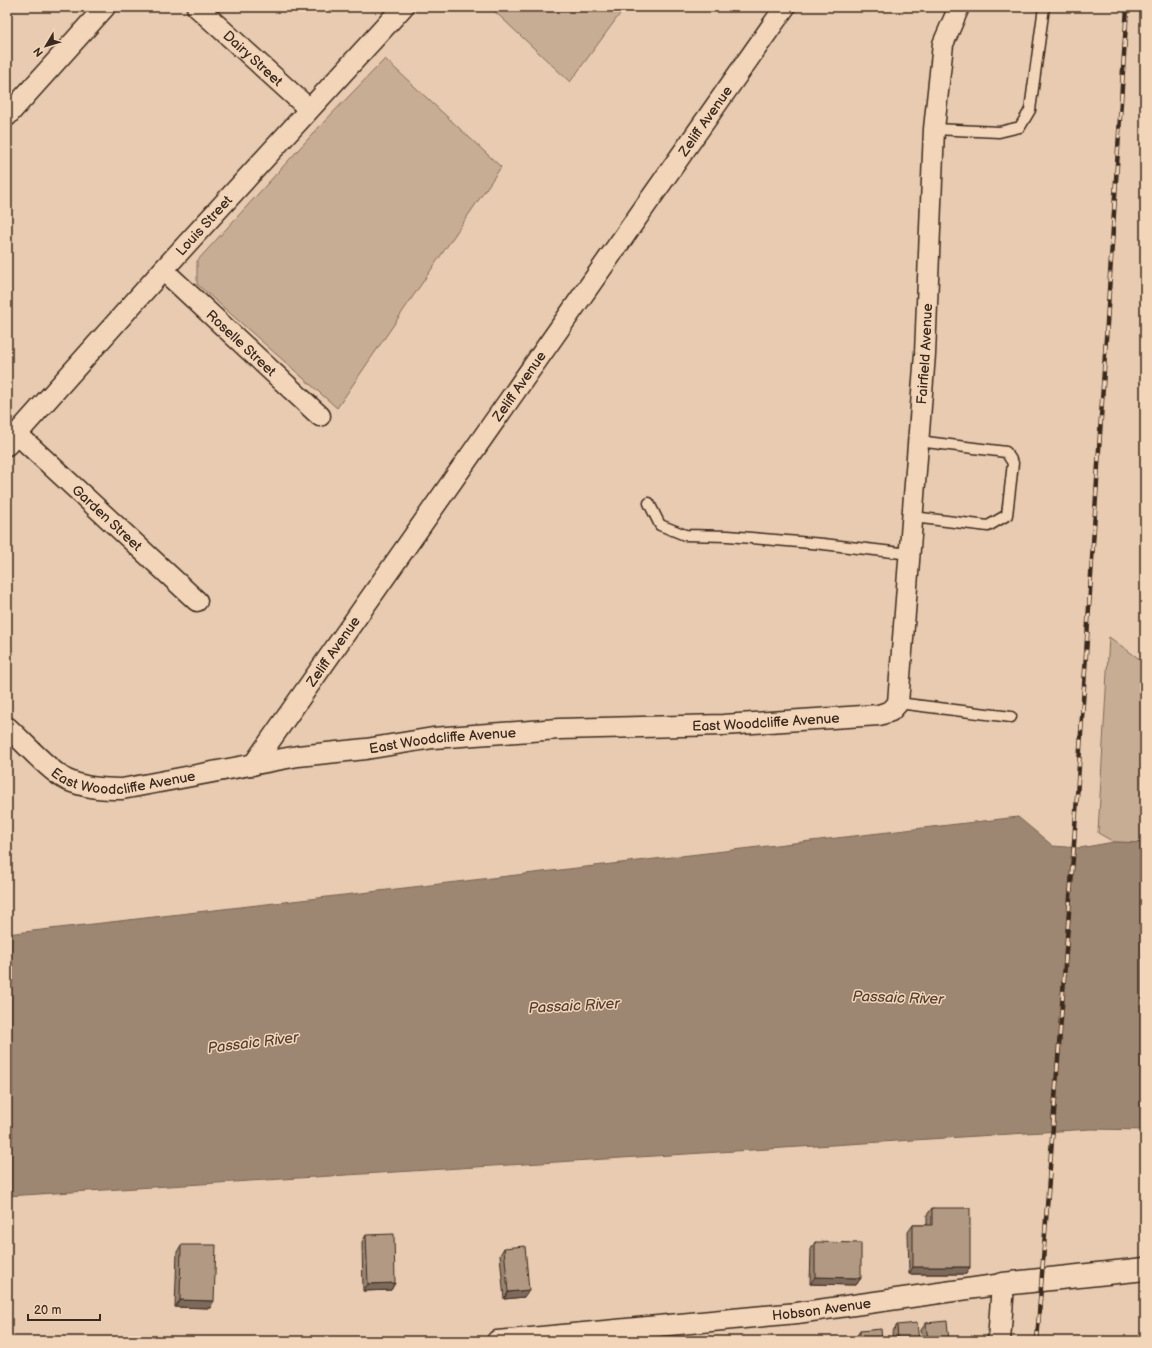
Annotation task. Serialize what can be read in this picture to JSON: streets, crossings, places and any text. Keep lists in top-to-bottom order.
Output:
{
  "streets": {
    "street": [
      "Dairy Street",
      "Zeliff Avenue",
      "Louis Street",
      "Roselle Street",
      "Fairfield Avenue",
      "Garden Street",
      "East Woodcliffe Avenue",
      "Hobson Avenue"
    ]
  },
  "crossings": [
    ["Dairy Street", "Louis Street"],
    ["Zeliff Avenue", "East Woodcliffe Avenue"],
    ["Louis Street", "Roselle Street"],
    ["Louis Street", "Garden Street"],
    ["Fairfield Avenue", "East Woodcliffe Avenue"]
  ],
  "water": ["Passaic River"],
  "scale_bar": "20 m",
  "north": "bottom left"
}
